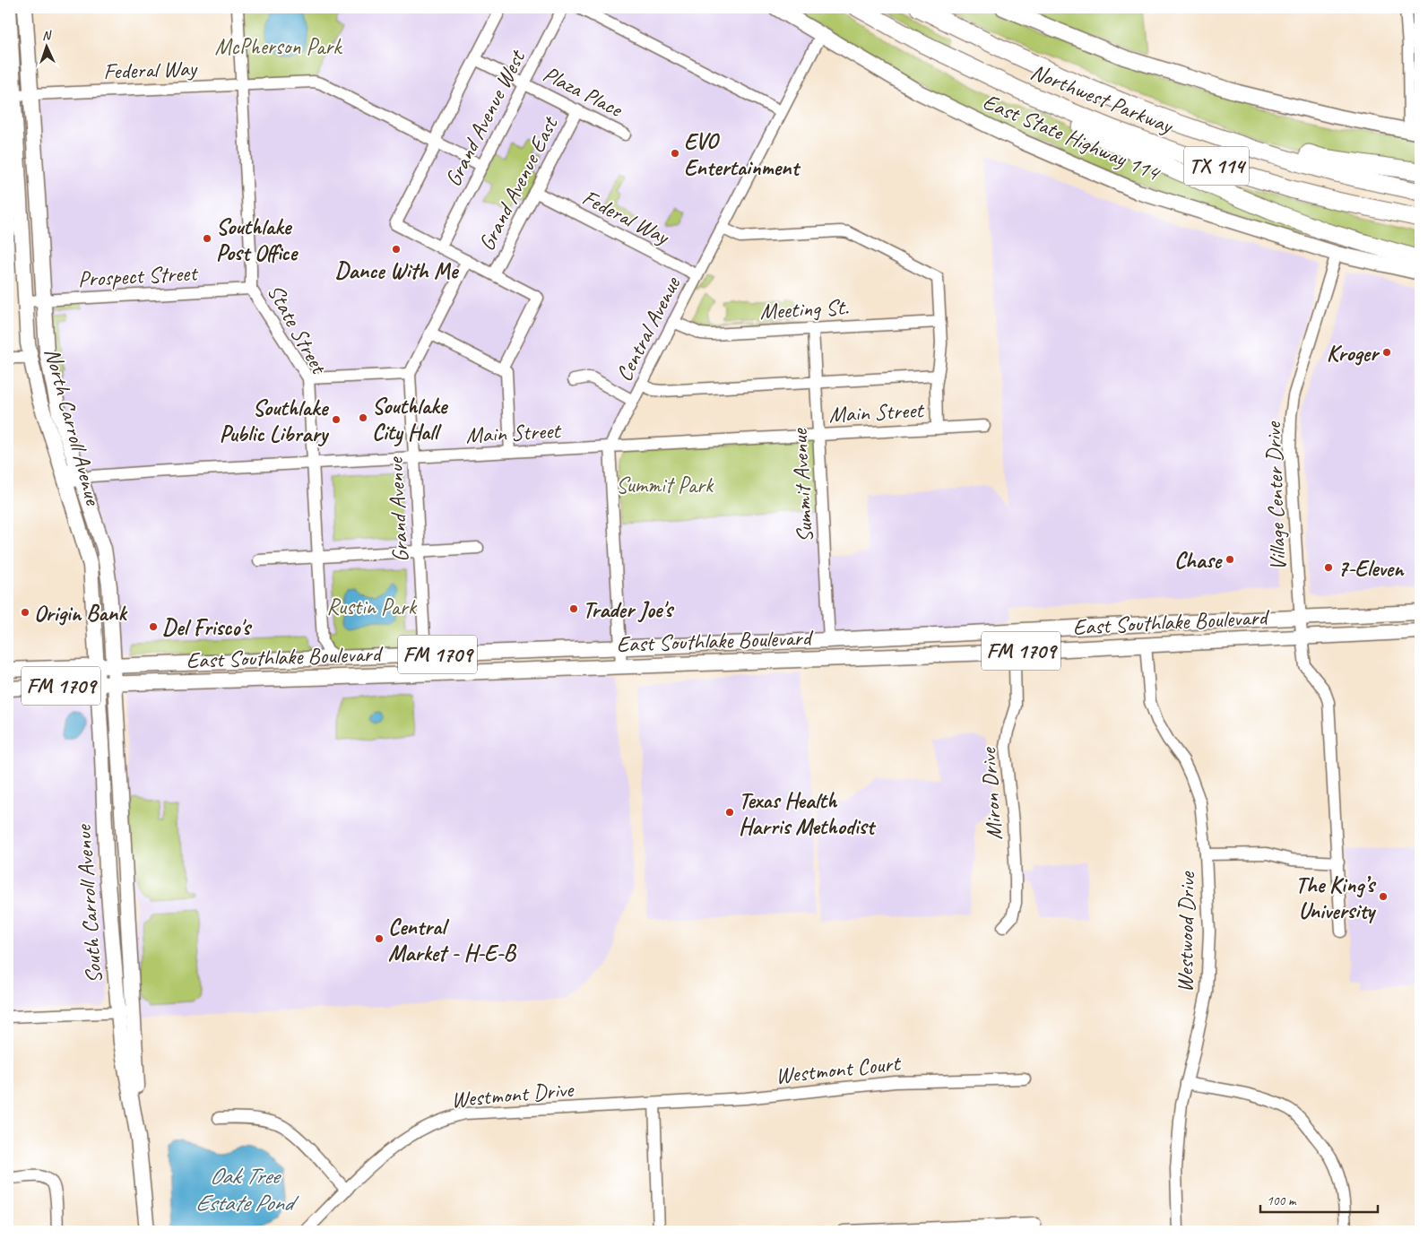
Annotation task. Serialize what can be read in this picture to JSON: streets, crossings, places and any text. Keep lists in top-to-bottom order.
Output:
{
  "streets": {
    "highway": ["Northwest Parkway", "TX 114"],
    "main road": [
      "East State Highway 114",
      "North Carroll Avenue",
      "East Southlake Boulevard",
      "FM 1709",
      "South Carroll Avenue"
    ],
    "street": [
      "Federal Way",
      "Plaza Place",
      "Grand Avenue West",
      "Grand Avenue East",
      "Prospect Street",
      "Meeting St.",
      "State Street",
      "Central Avenue",
      "Main Street",
      "Summit Avenue",
      "Village Center Drive",
      "Grand Avenue",
      "Miron Drive",
      "Westwood Drive",
      "Westmont Court",
      "Westmont Drive"
    ]
  },
  "crossings": [
    ["Federal Way", "Grand Avenue West"],
    ["Federal Way", "Grand Avenue East"],
    ["Federal Way", "State Street"],
    ["Federal Way", "Central Avenue"],
    ["Federal Way", "North Carroll Avenue"],
    ["Plaza Place", "Grand Avenue West"],
    ["Plaza Place", "Grand Avenue East"],
    ["East State Highway 114", "Central Avenue"],
    ["East State Highway 114", "Village Center Drive"],
    ["Prospect Street", "State Street"],
    ["Prospect Street", "North Carroll Avenue"],
    ["Meeting St.", "Central Avenue"],
    ["Meeting St.", "Summit Avenue"],
    ["State Street", "Main Street"],
    ["Central Avenue", "Main Street"],
    ["Main Street", "North Carroll Avenue"],
    ["Main Street", "Summit Avenue"],
    ["Main Street", "Grand Avenue"],
    ["North Carroll Avenue", "East Southlake Boulevard"],
    ["North Carroll Avenue", "South Carroll Avenue"],
    ["Summit Avenue", "East Southlake Boulevard"],
    ["Village Center Drive", "East Southlake Boulevard"],
    ["East Southlake Boulevard", "Miron Drive"],
    ["East Southlake Boulevard", "South Carroll Avenue"],
    ["East Southlake Boulevard", "Westwood Drive"],
    ["Westmont Court", "Westmont Drive"]
  ],
  "water": ["Oak Tree Estate Pond"],
  "parks": ["McPherson Park", "Summit Park", "Rustin Park"],
  "places": [
    "EVO Entertainment",
    "Southlake Post Office",
    "Dance With Me",
    "Kroger",
    "Southlake City Hall",
    "Southlake Public Library",
    "Chase",
    "7-Eleven",
    "Trader Joe's",
    "Origin Bank",
    "Del Frisco's",
    "Texas Health Harris Methodist",
    "The King’s University",
    "Central Market - H-E-B"
  ],
  "scale_bar": "100 m",
  "north": "top"
}
